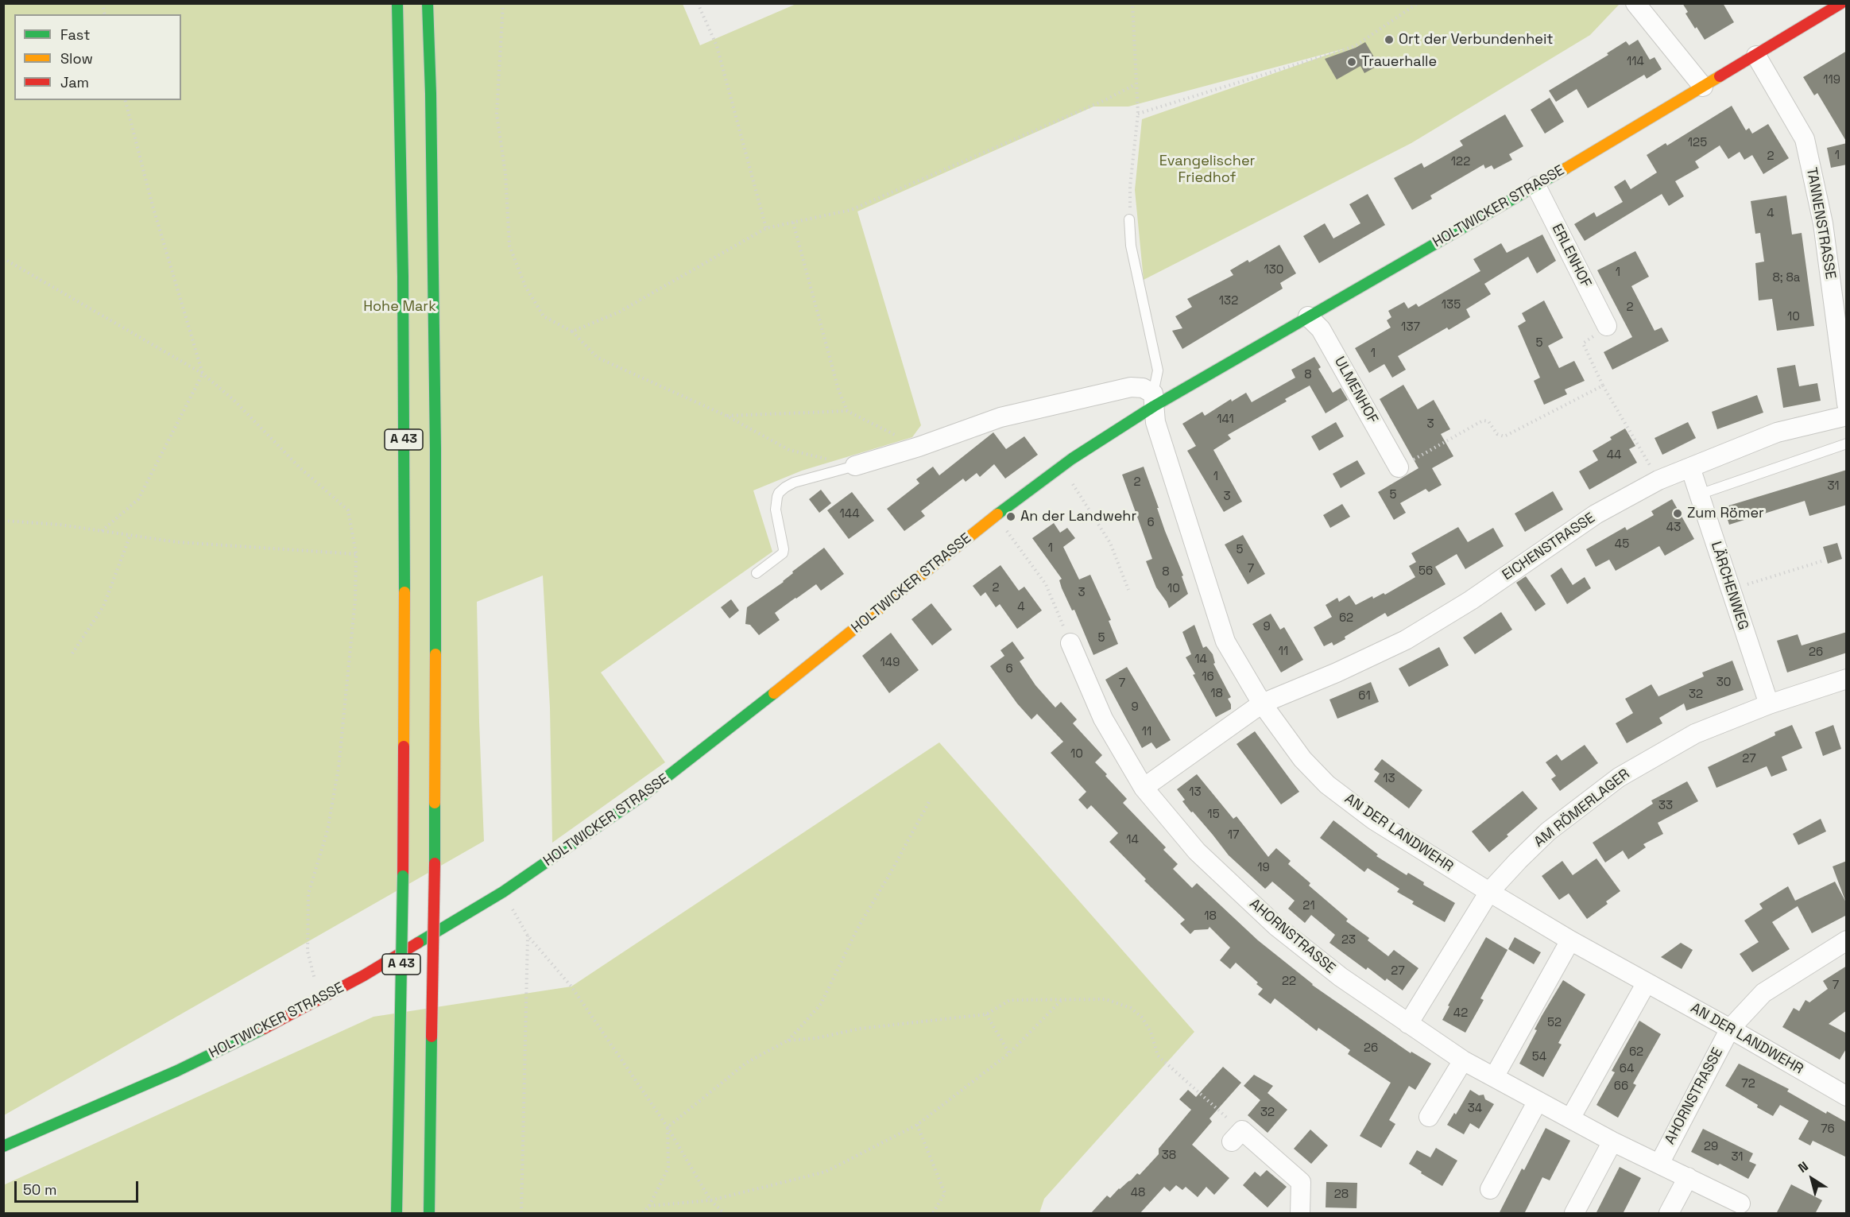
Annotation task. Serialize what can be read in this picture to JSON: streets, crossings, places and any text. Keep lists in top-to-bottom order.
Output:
{
  "streets": {
    "main road": ["HOLTWICKER STRASSE", "A 43"],
    "street": [
      "TANNENSTRASSE",
      "ERLENHOF",
      "ULMENHOF",
      "EICHENSTRASSE",
      "LÄRCHENWEG",
      "AM RÖMERLAGER",
      "AN DER LANDWEHR",
      "AHORNSTRASSE"
    ]
  },
  "crossings": [
    ["HOLTWICKER STRASSE", "TANNENSTRASSE"],
    ["HOLTWICKER STRASSE", "ERLENHOF"],
    ["HOLTWICKER STRASSE", "ULMENHOF"],
    ["HOLTWICKER STRASSE", "AN DER LANDWEHR"],
    ["EICHENSTRASSE", "LÄRCHENWEG"],
    ["EICHENSTRASSE", "AN DER LANDWEHR"],
    ["LÄRCHENWEG", "AM RÖMERLAGER"],
    ["AM RÖMERLAGER", "AN DER LANDWEHR"],
    ["AN DER LANDWEHR", "AHORNSTRASSE"]
  ],
  "parks": ["Evangelischer Friedhof", "Hohe Mark"],
  "places": [
    "Ort der Verbundenheit",
    "Trauerhalle",
    "Zum Römer",
    "An der Landwehr"
  ],
  "house_numbers": [
    "114",
    "119",
    "125",
    "1",
    "2",
    "122",
    "4",
    "130",
    "1",
    "8; 8a",
    "132",
    "135",
    "2",
    "10",
    "137",
    "5",
    "1",
    "8",
    "141",
    "3",
    "44",
    "1",
    "2",
    "31",
    "5",
    "3",
    "144",
    "6",
    "43",
    "45",
    "1",
    "5",
    "7",
    "56",
    "8",
    "2",
    "10",
    "3",
    "4",
    "62",
    "9",
    "5",
    "11",
    "26",
    "14",
    "149",
    "6",
    "16",
    "30",
    "7",
    "18",
    "32",
    "61",
    "9",
    "11",
    "10",
    "27",
    "13",
    "13",
    "33",
    "15",
    "17",
    "14",
    "19",
    "21",
    "18",
    "23",
    "27",
    "22",
    "7",
    "42",
    "52",
    "26",
    "62",
    "54",
    "64",
    "72",
    "66",
    "34",
    "32",
    "76",
    "29",
    "38",
    "31",
    "48",
    "28"
  ],
  "legend": ["Fast", "Slow", "Jam"],
  "scale_bar": "50 m",
  "north": "top left"
}
